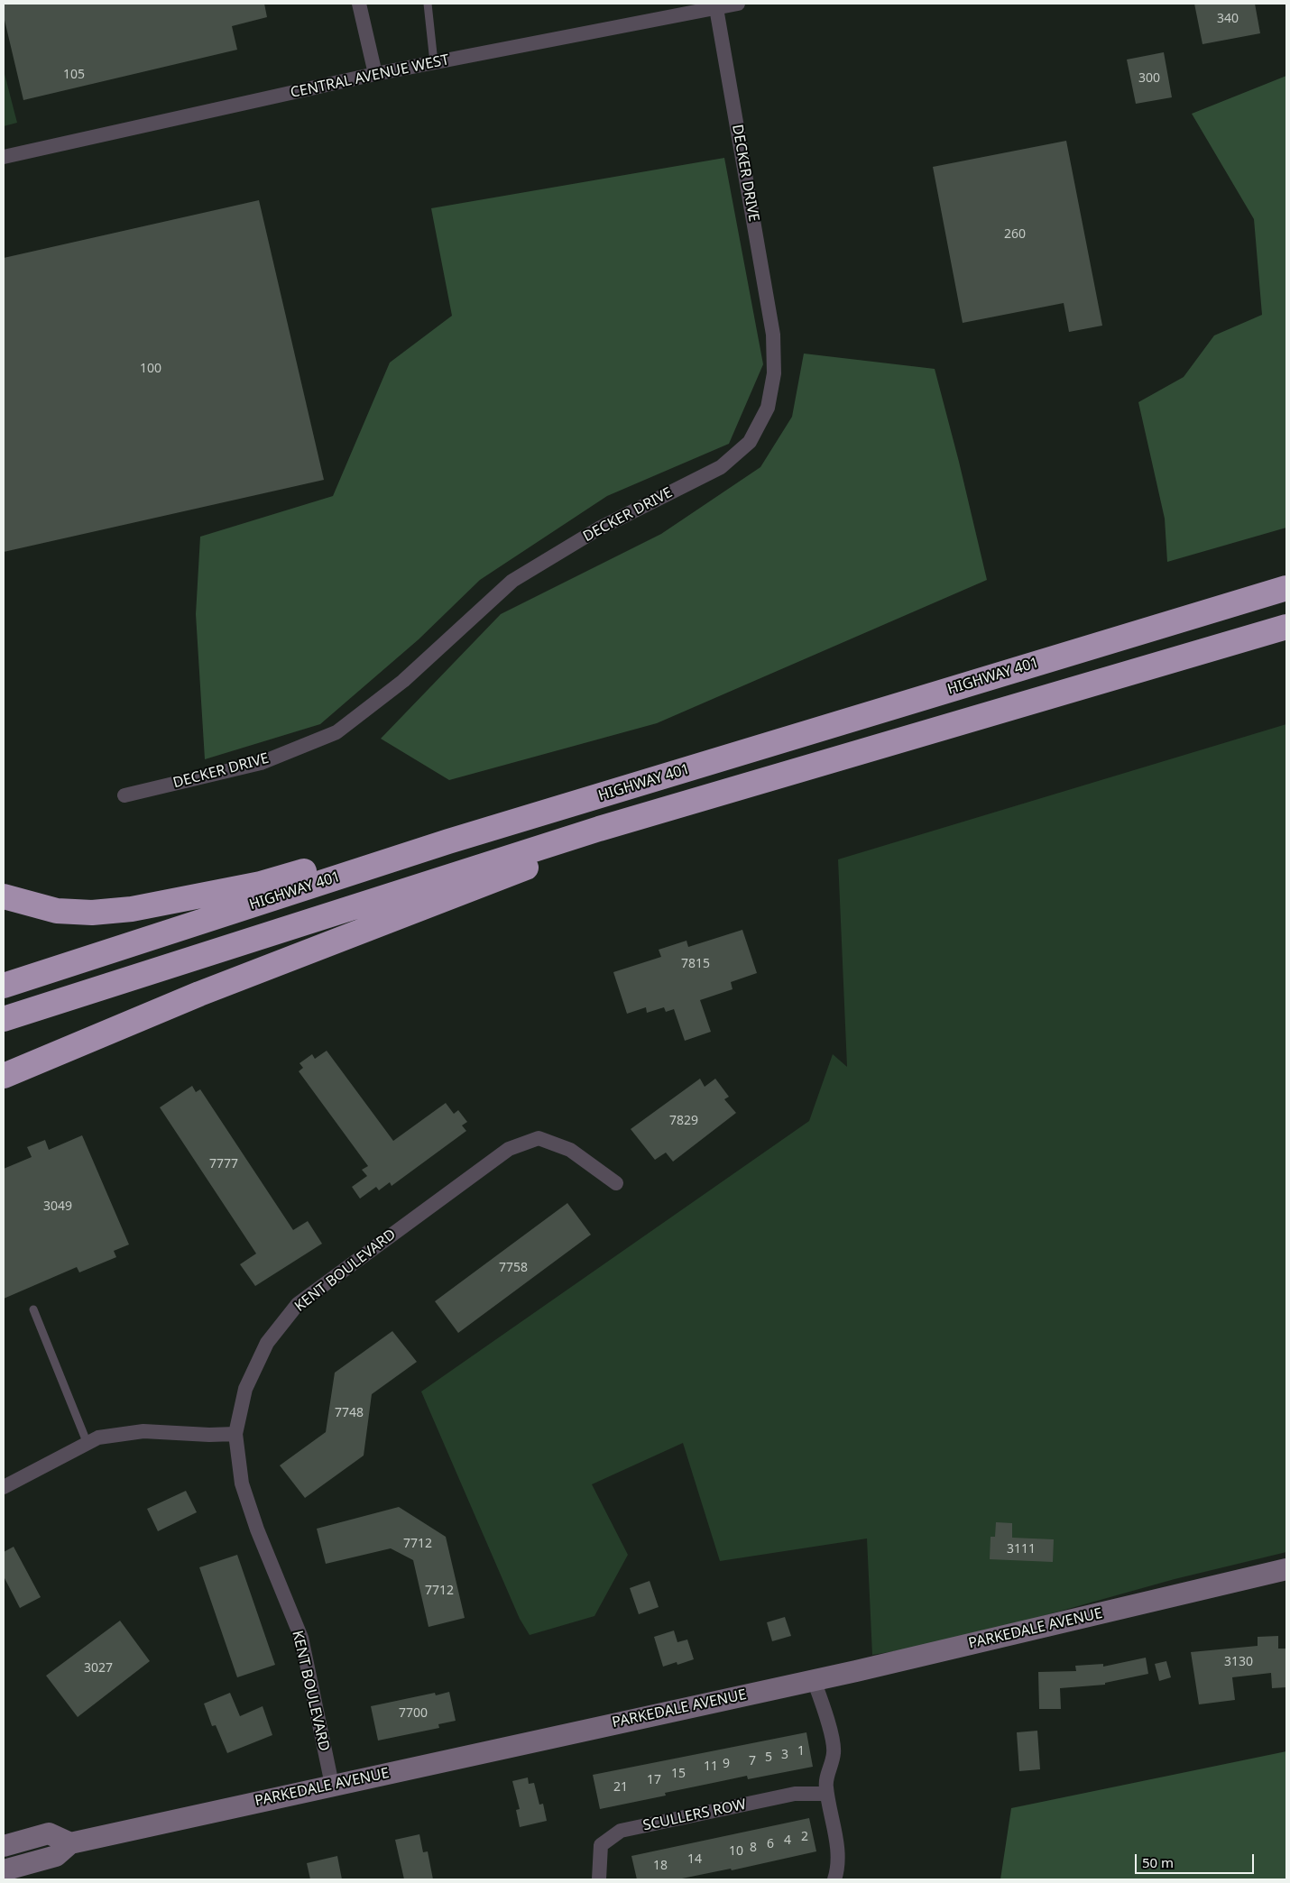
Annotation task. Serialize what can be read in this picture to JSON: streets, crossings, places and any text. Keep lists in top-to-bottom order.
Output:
{
  "streets": {
    "highway": ["HIGHWAY 401"],
    "street": [
      "CENTRAL AVENUE WEST",
      "DECKER DRIVE",
      "KENT BOULEVARD",
      "PARKEDALE AVENUE",
      "SCULLERS ROW"
    ]
  },
  "crossings": [
    ["CENTRAL AVENUE WEST", "DECKER DRIVE"],
    ["KENT BOULEVARD", "PARKEDALE AVENUE"]
  ],
  "house_numbers": [
    "340",
    "105",
    "300",
    "260",
    "100",
    "7815",
    "7829",
    "7777",
    "3049",
    "7758",
    "7748",
    "7712",
    "3111",
    "7712",
    "3130",
    "3027",
    "7700",
    "1",
    "3",
    "5",
    "7",
    "9",
    "11",
    "15",
    "17",
    "21",
    "2",
    "4",
    "6",
    "8",
    "10",
    "14",
    "18"
  ],
  "scale_bar": "50 m"
}
